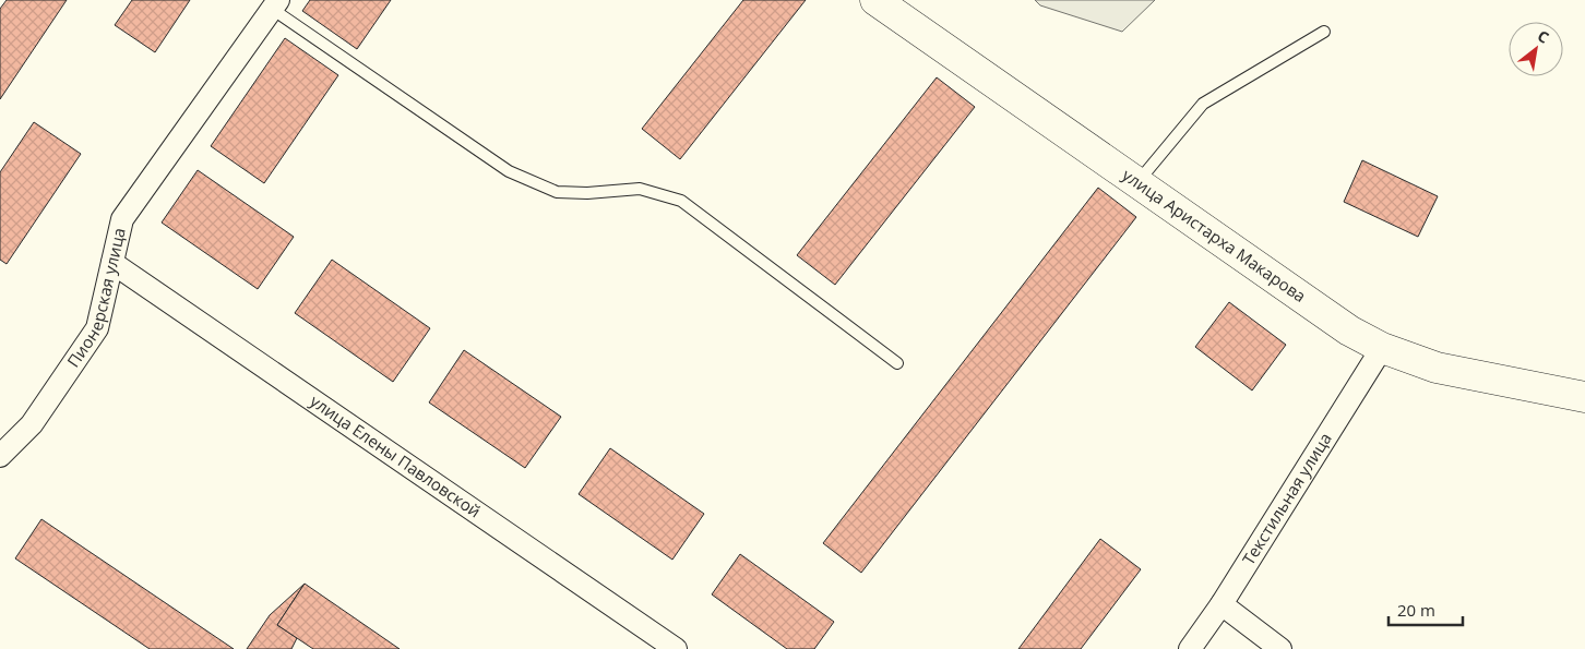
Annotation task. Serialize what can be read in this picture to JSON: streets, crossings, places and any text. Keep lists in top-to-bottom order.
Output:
{
  "streets": {
    "street": [
      "улица Аристарха Макарова",
      "Пионерская улица",
      "улица Елены Павловской",
      "Текстильная улица"
    ]
  },
  "crossings": [
    ["улица Аристарха Макарова", "Текстильная улица"],
    ["Пионерская улица", "улица Елены Павловской"]
  ],
  "scale_bar": "20 m",
  "north": "top right"
}
